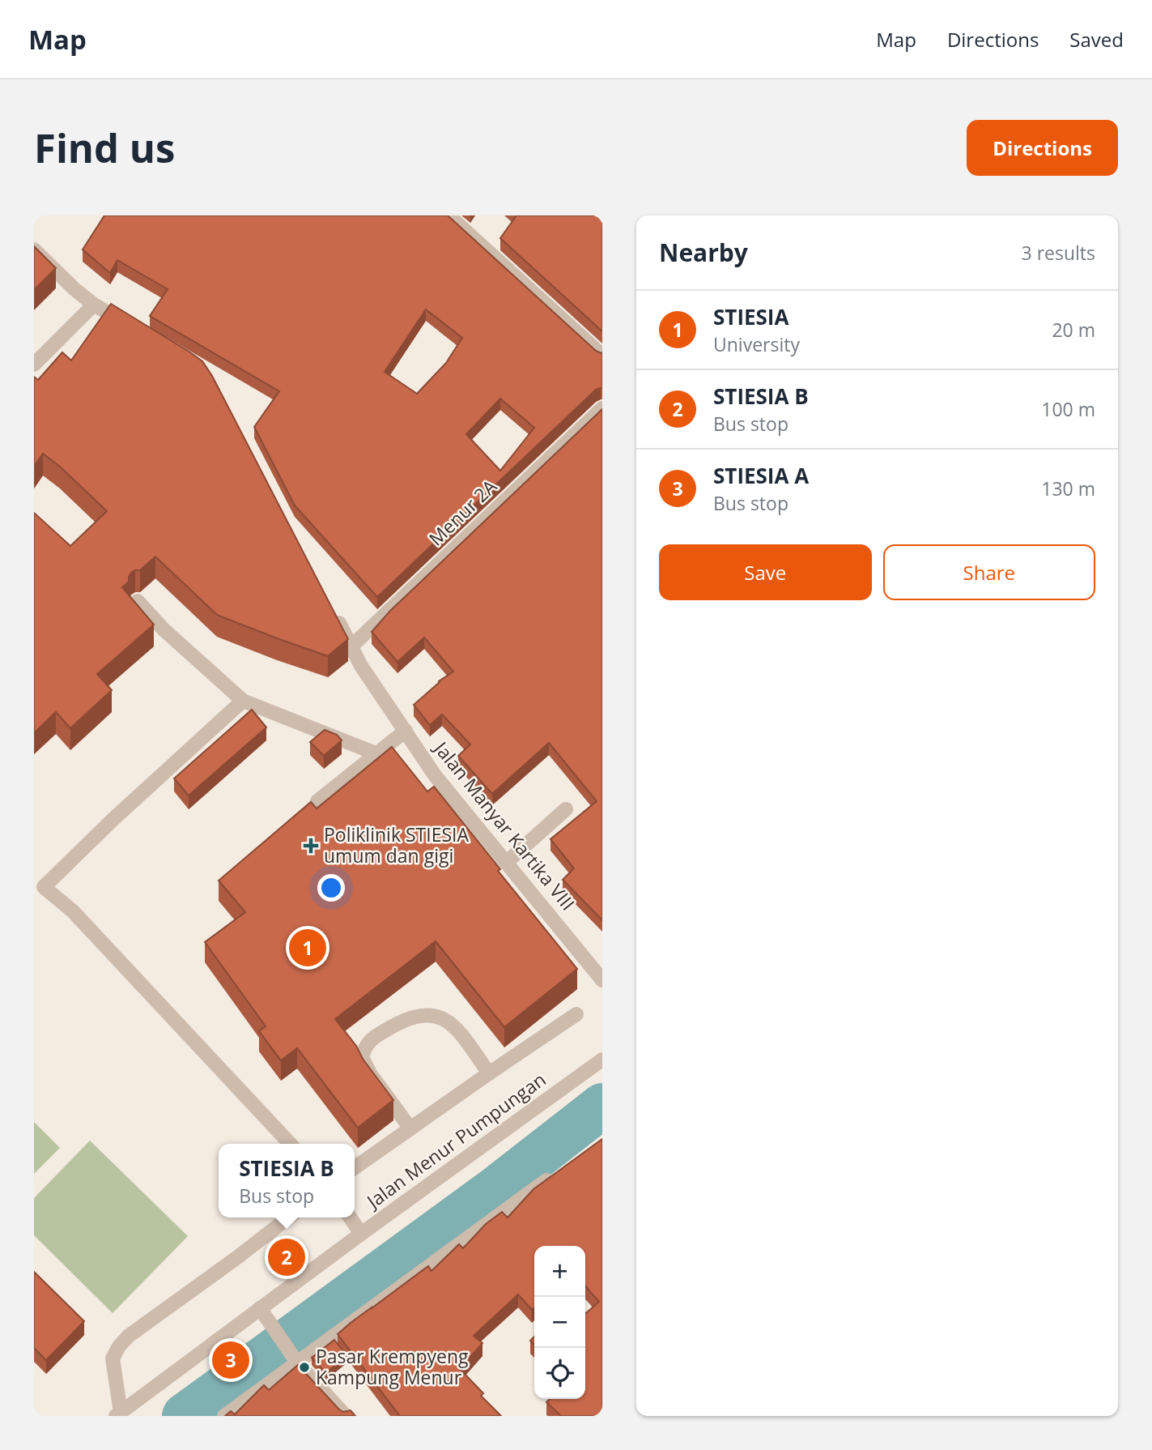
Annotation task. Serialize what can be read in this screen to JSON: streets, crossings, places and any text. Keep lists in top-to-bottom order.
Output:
{
  "streets": {
    "street": ["Menur 2A", "Jalan Manyar Kartika VIII", "Jalan Menur Pumpungan"]
  },
  "crossings": [
    ["Menur 2A", "Jalan Manyar Kartika VIII"]
  ],
  "places": {
    "health": ["Poliklinik STIESIA umum dan gigi"],
    "other": ["Pasar Krempyeng Kampung Menur"]
  },
  "page": {
    "header": "Map",
    "nav": ["Map", "Directions", "Saved"],
    "buttons": [
      "Directions",
      ["Save", "Share"]
    ],
    "title": "Find us",
    "heading": ["Nearby", "3 results"],
    "list": [
      {
        "mark": "1",
        "name": "STIESIA",
        "note": "University",
        "value": "20 m"
      },
      {
        "mark": "2",
        "name": "STIESIA B",
        "note": "Bus stop",
        "value": "100 m"
      },
      {
        "mark": "3",
        "name": "STIESIA A",
        "note": "Bus stop",
        "value": "130 m"
      }
    ],
    "pins": ["1", "2", "3"],
    "popup": ["STIESIA B", "Bus stop"],
    "map_buttons": ["+", "−"]
  }
}
